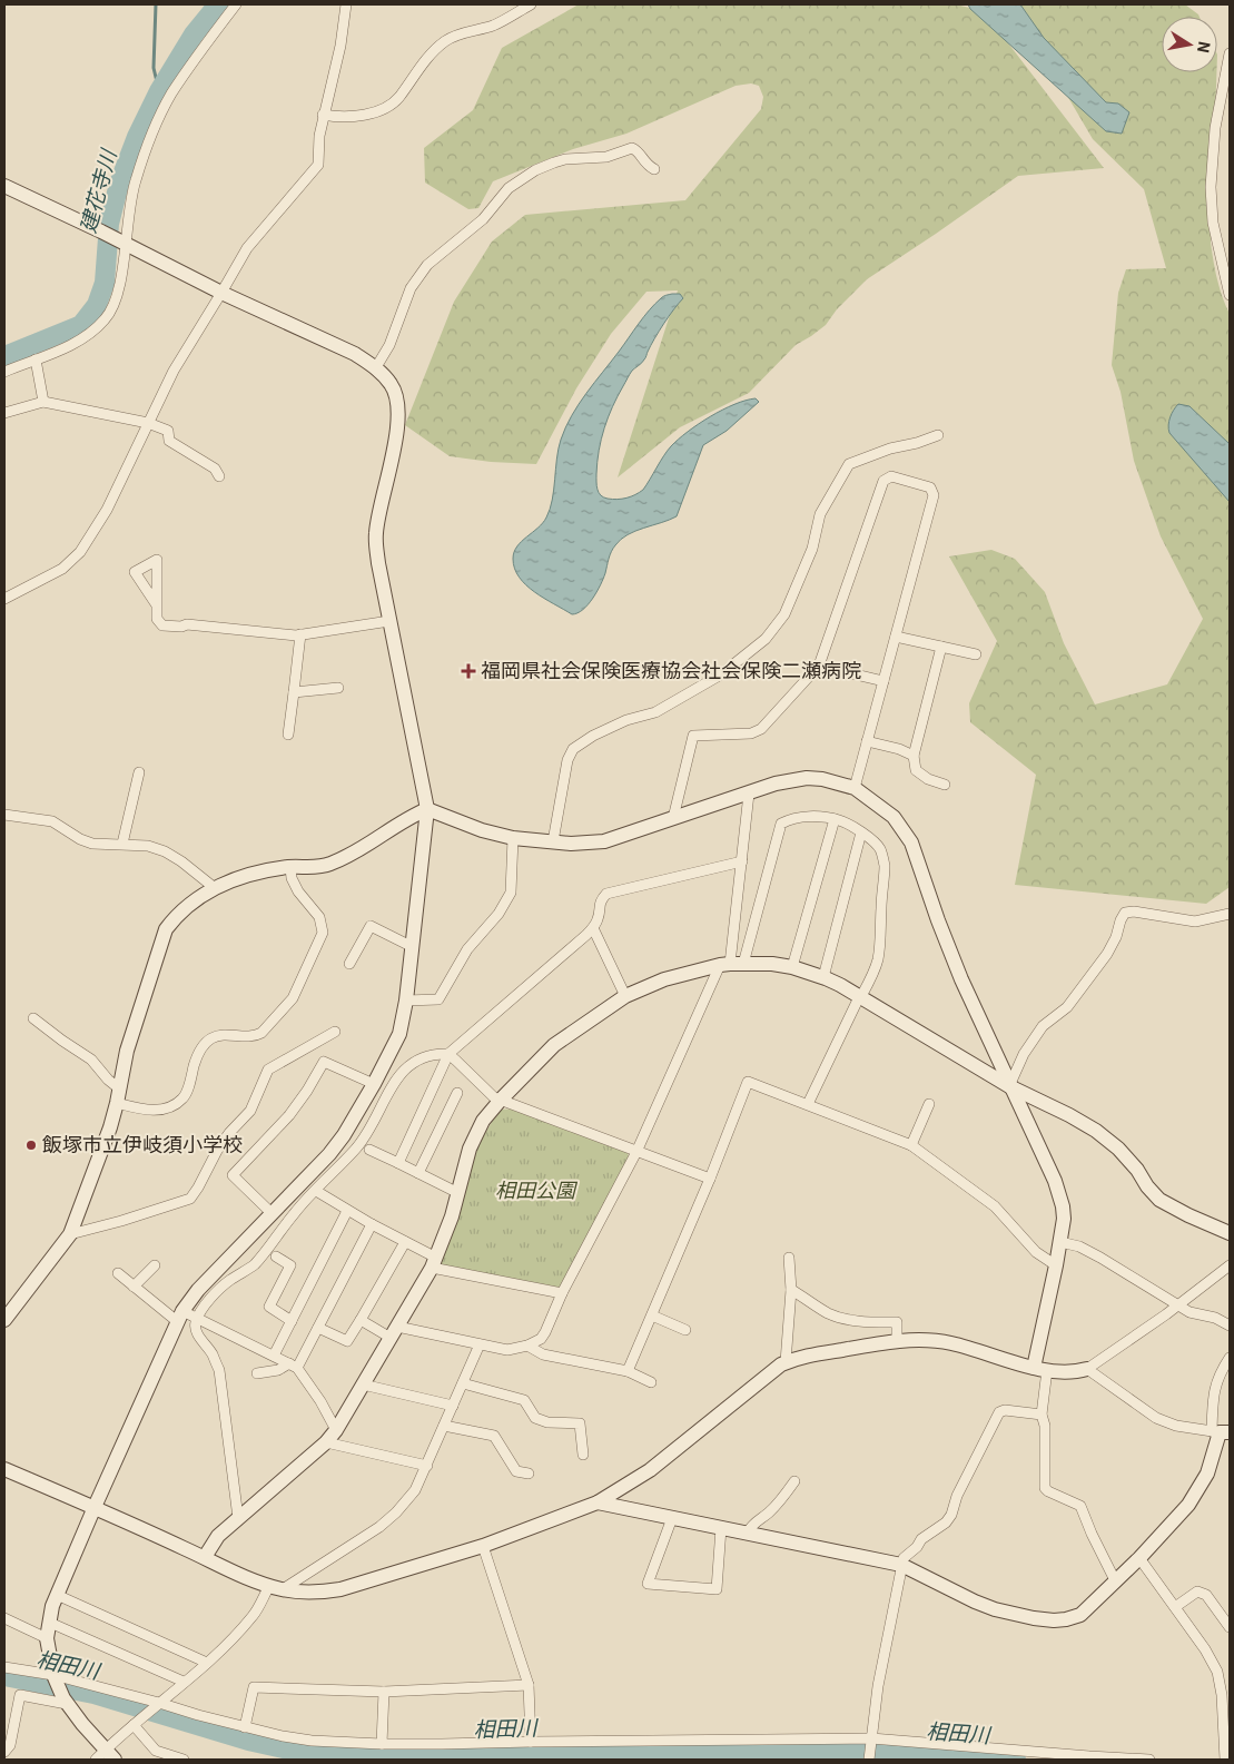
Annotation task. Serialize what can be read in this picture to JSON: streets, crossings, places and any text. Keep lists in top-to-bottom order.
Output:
{
  "water": ["建花寺川", "相田川"],
  "parks": ["相田公園"],
  "places": {
    "health": ["福岡県社会保険医療協会社会保険二瀬病院"],
    "other": ["飯塚市立伊岐須小学校"]
  },
  "north": "right"
}
